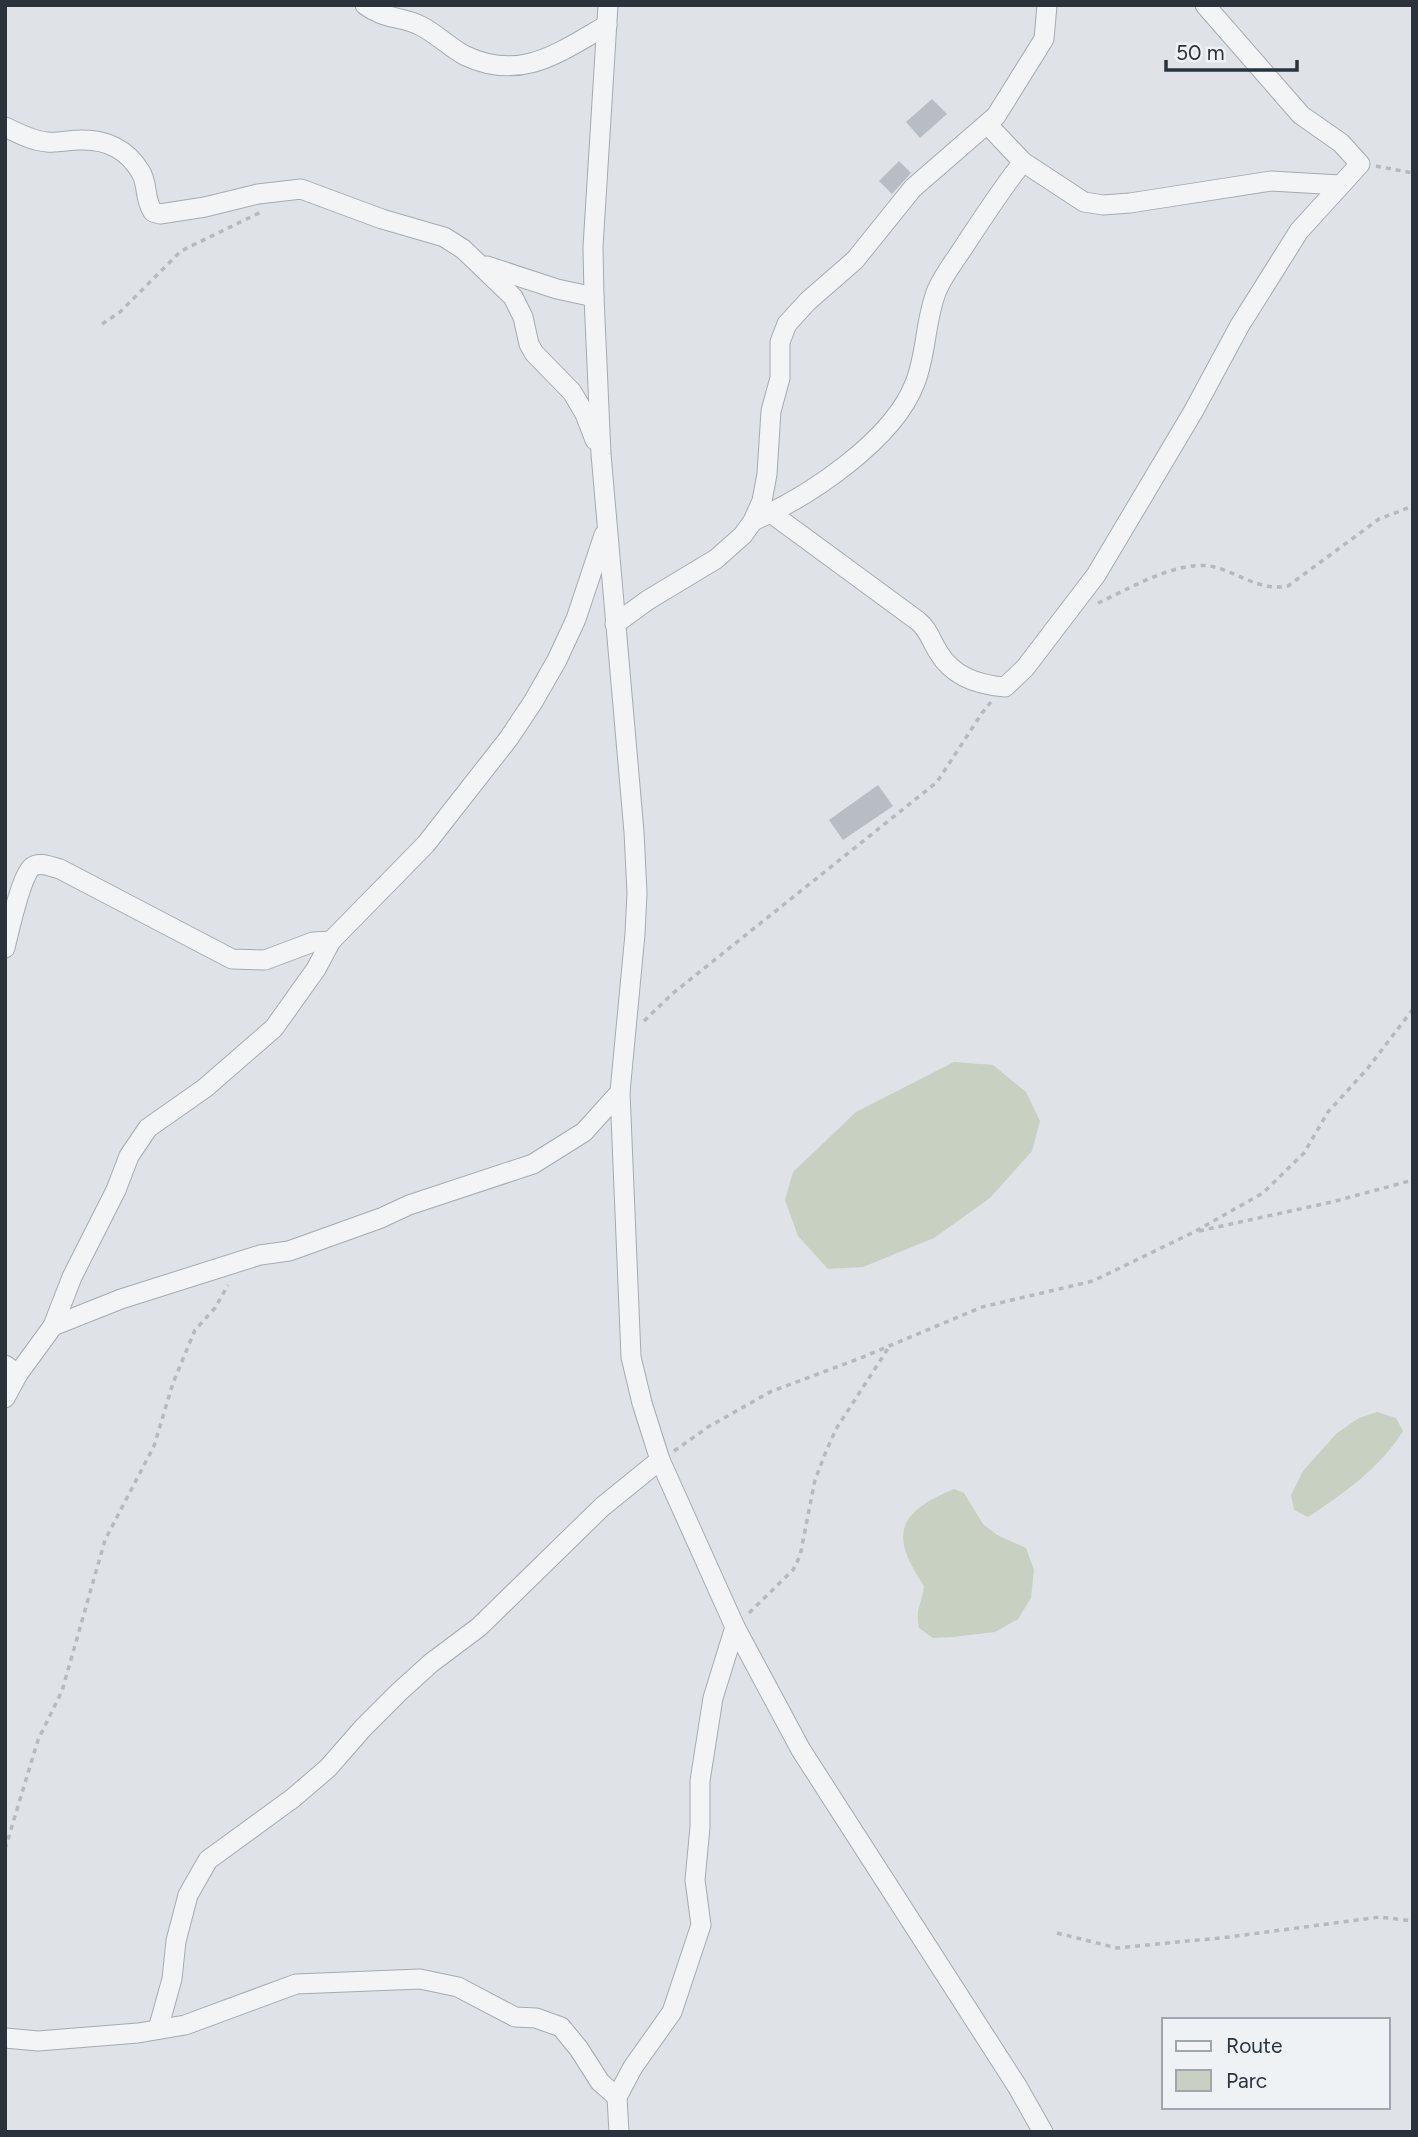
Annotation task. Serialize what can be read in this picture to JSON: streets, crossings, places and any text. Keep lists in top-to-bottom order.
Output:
{
  "legend": ["Route", "Parc"],
  "scale_bar": "50 m"
}
